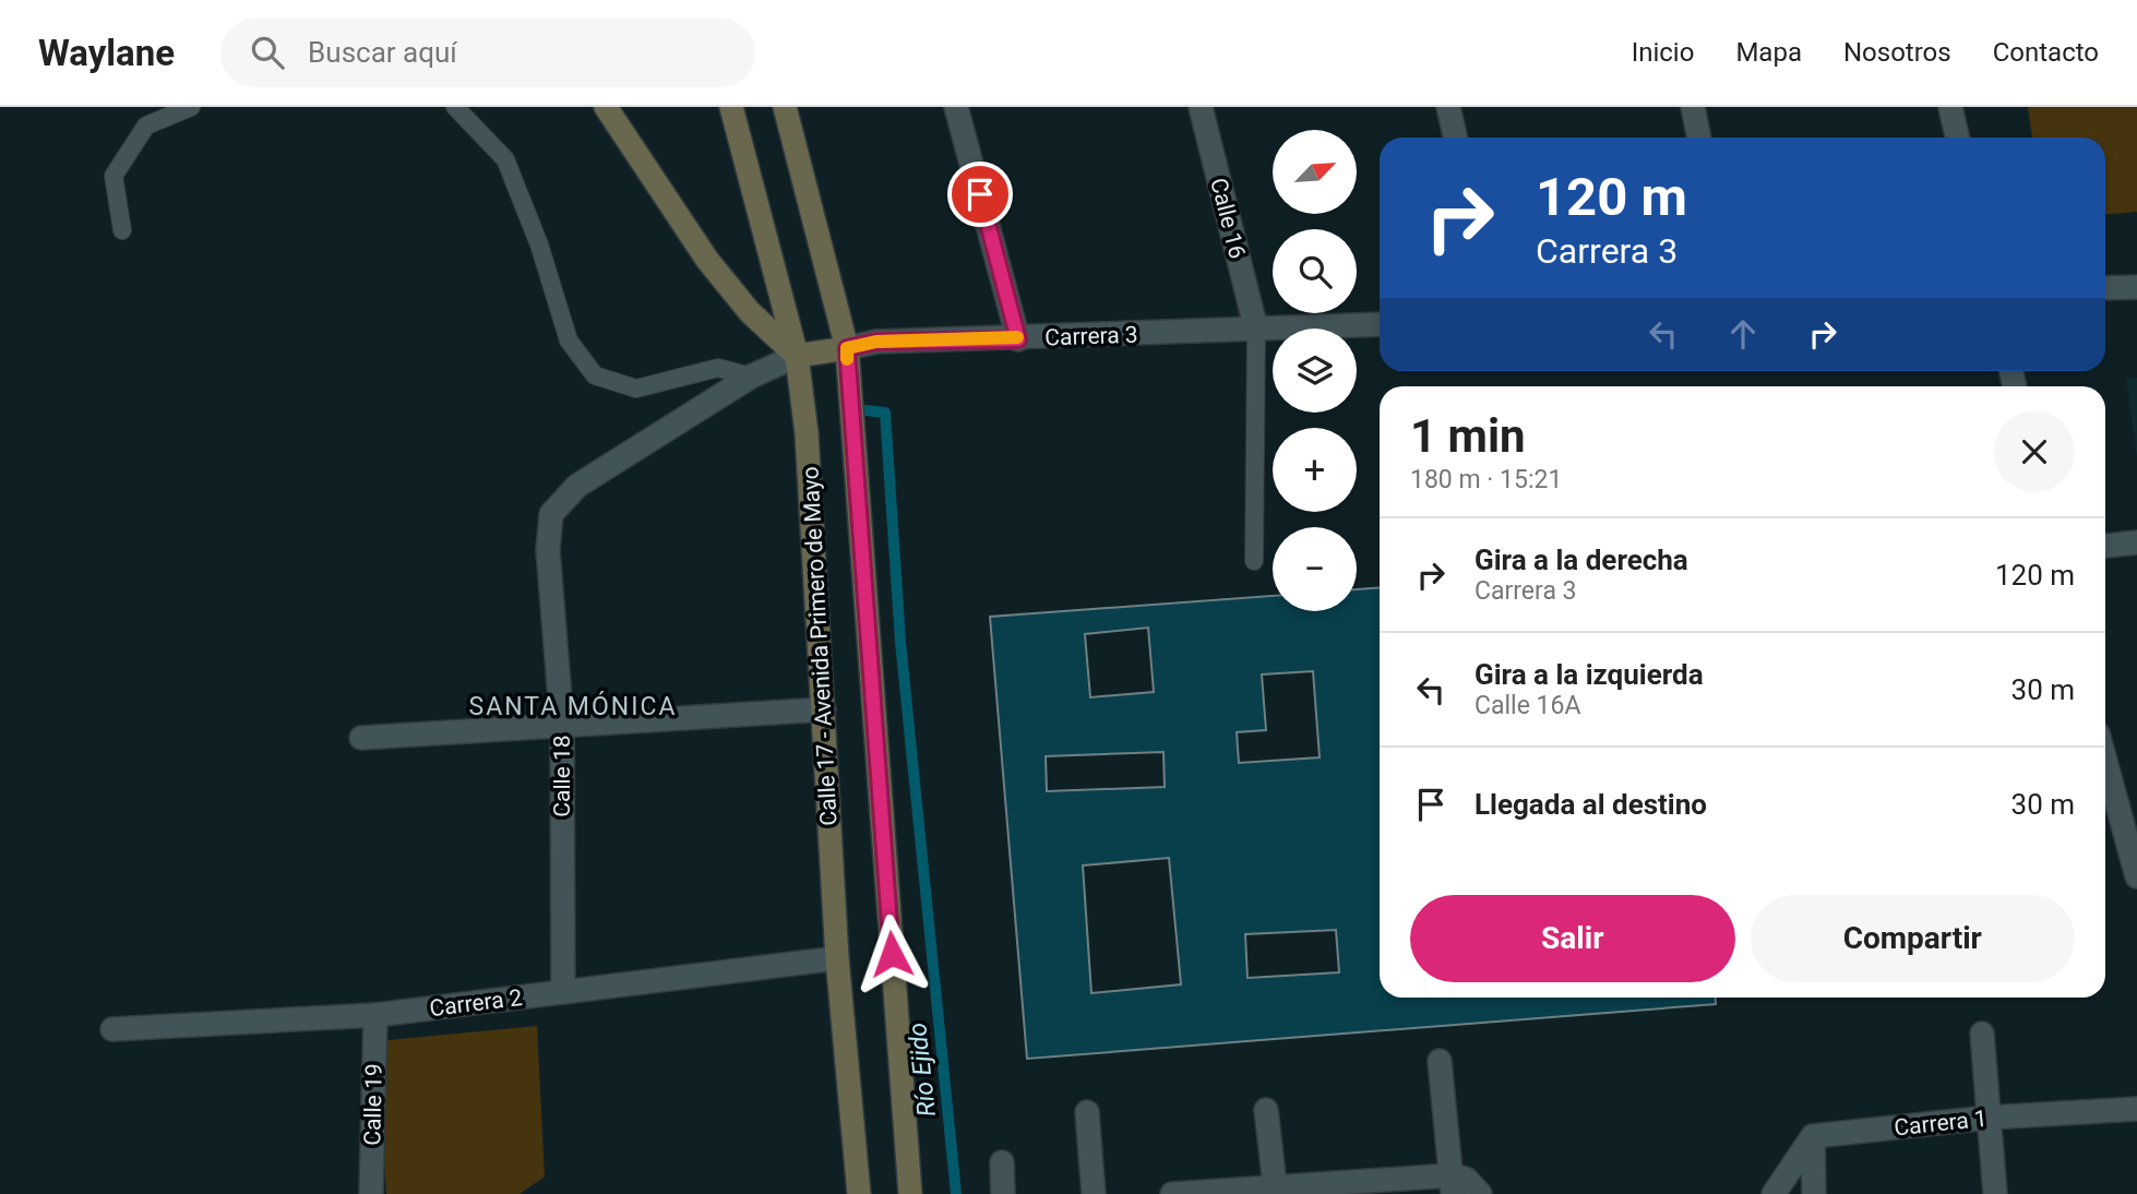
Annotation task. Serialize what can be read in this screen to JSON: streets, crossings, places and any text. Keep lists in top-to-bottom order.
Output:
{
  "streets": {
    "main road": ["Carrera 3", "Calle 17 - Avenida Primero de Mayo"],
    "street": [
      "Calle 16",
      "Calle 18",
      "Carrera 2",
      "Calle 19",
      "Carrera 1"
    ]
  },
  "crossings": [
    ["Calle 16", "Carrera 3"],
    ["Carrera 3", "Calle 17 - Avenida Primero de Mayo"],
    ["Carrera 3", "Calle 18"],
    ["Calle 17 - Avenida Primero de Mayo", "Carrera 2"],
    ["Calle 18", "Carrera 2"],
    ["Carrera 2", "Calle 19"]
  ],
  "districts": ["SANTA MÓNICA"],
  "water": ["Río Ejido"],
  "north": "top right",
  "page": {
    "header": "Waylane",
    "search": "Buscar aquí",
    "nav": [
      "Inicio",
      "Mapa",
      "Nosotros",
      "Contacto"
    ],
    "map_buttons": ["+", "−"],
    "turn": ["120 m", "Carrera 3"],
    "heading": ["1 min", "180 m · 15:21"],
    "list": [
      {
        "name": "Gira a la derecha",
        "note": "Carrera 3",
        "value": "120 m"
      },
      {
        "name": "Gira a la izquierda",
        "note": "Calle 16A",
        "value": "30 m"
      },
      {
        "name": "Llegada al destino",
        "value": "30 m"
      }
    ],
    "buttons": ["Salir", "Compartir"]
  }
}
